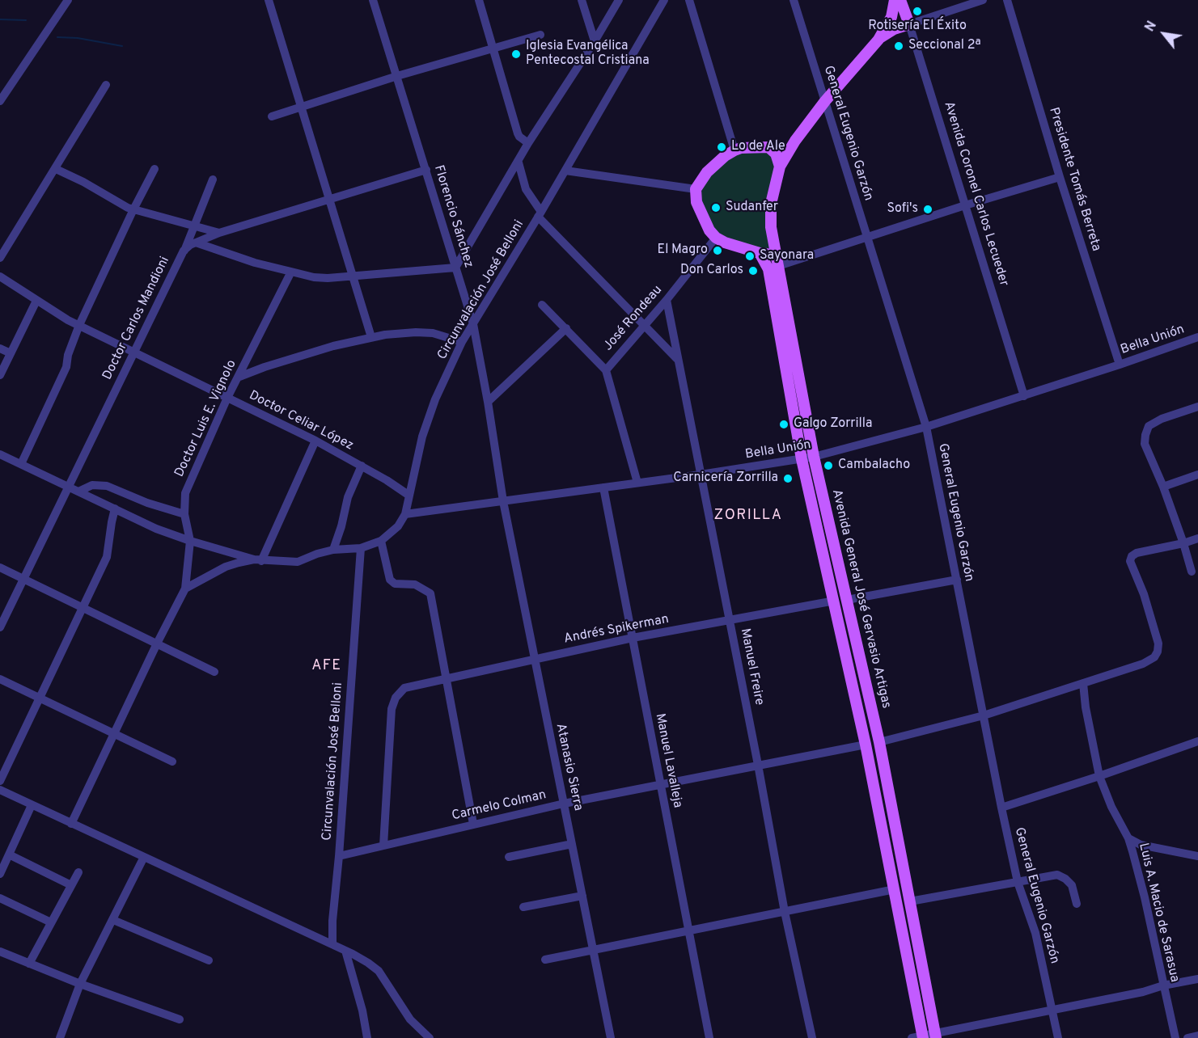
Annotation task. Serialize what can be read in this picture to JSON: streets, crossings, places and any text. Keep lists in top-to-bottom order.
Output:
{
  "streets": {
    "main road": ["Avenida Coronel Carlos Lecueder", "Avenida General José Gervasio Artigas"],
    "street": [
      "General Eugenio Garzón",
      "Presidente Tomás Berreta",
      "Florencio Sánchez",
      "Circunvalación José Belloni",
      "Doctor Carlos Mandioni",
      "José Rondeau",
      "Bella Unión",
      "Doctor Luis E. Vignolo",
      "Doctor Celiar López",
      "Andrés Spikerman",
      "Manuel Freire",
      "Manuel Lavalleja",
      "Atanasio Sierra",
      "Carmelo Colman",
      "Luis A. Macio de Sarasua"
    ]
  },
  "crossings": [
    ["General Eugenio Garzón", "Bella Unión"],
    ["Presidente Tomás Berreta", "Bella Unión"],
    ["Avenida Coronel Carlos Lecueder", "Bella Unión"],
    ["Florencio Sánchez", "Circunvalación José Belloni"],
    ["Florencio Sánchez", "Doctor Carlos Mandioni"],
    ["Florencio Sánchez", "Bella Unión"],
    ["Florencio Sánchez", "Atanasio Sierra"],
    ["Circunvalación José Belloni", "Bella Unión"],
    ["Circunvalación José Belloni", "Doctor Celiar López"],
    ["Circunvalación José Belloni", "Carmelo Colman"],
    ["Doctor Carlos Mandioni", "Doctor Celiar López"],
    ["José Rondeau", "Manuel Freire"],
    ["Bella Unión", "Avenida General José Gervasio Artigas"],
    ["Bella Unión", "Manuel Freire"],
    ["Bella Unión", "Manuel Lavalleja"],
    ["Bella Unión", "Atanasio Sierra"],
    ["Doctor Luis E. Vignolo", "Doctor Celiar López"],
    ["Avenida General José Gervasio Artigas", "Andrés Spikerman"],
    ["Avenida General José Gervasio Artigas", "Carmelo Colman"],
    ["Andrés Spikerman", "Manuel Freire"],
    ["Andrés Spikerman", "Manuel Lavalleja"],
    ["Andrés Spikerman", "Atanasio Sierra"],
    ["Andrés Spikerman", "Carmelo Colman"],
    ["Manuel Freire", "Carmelo Colman"],
    ["Manuel Lavalleja", "Carmelo Colman"],
    ["Atanasio Sierra", "Carmelo Colman"]
  ],
  "districts": ["ZORILLA", "AFE"],
  "places": [
    "Rotisería El Éxito",
    "Seccional 2ª",
    "Iglesia Evangélica Pentecostal Cristiana",
    "Lo de Ale",
    "Sudanfer",
    "Sofi's",
    "El Magro",
    "Sayonara",
    "Don Carlos",
    "Galgo Zorrilla",
    "Cambalacho",
    "Carnicería Zorrilla"
  ],
  "north": "top left"
}
